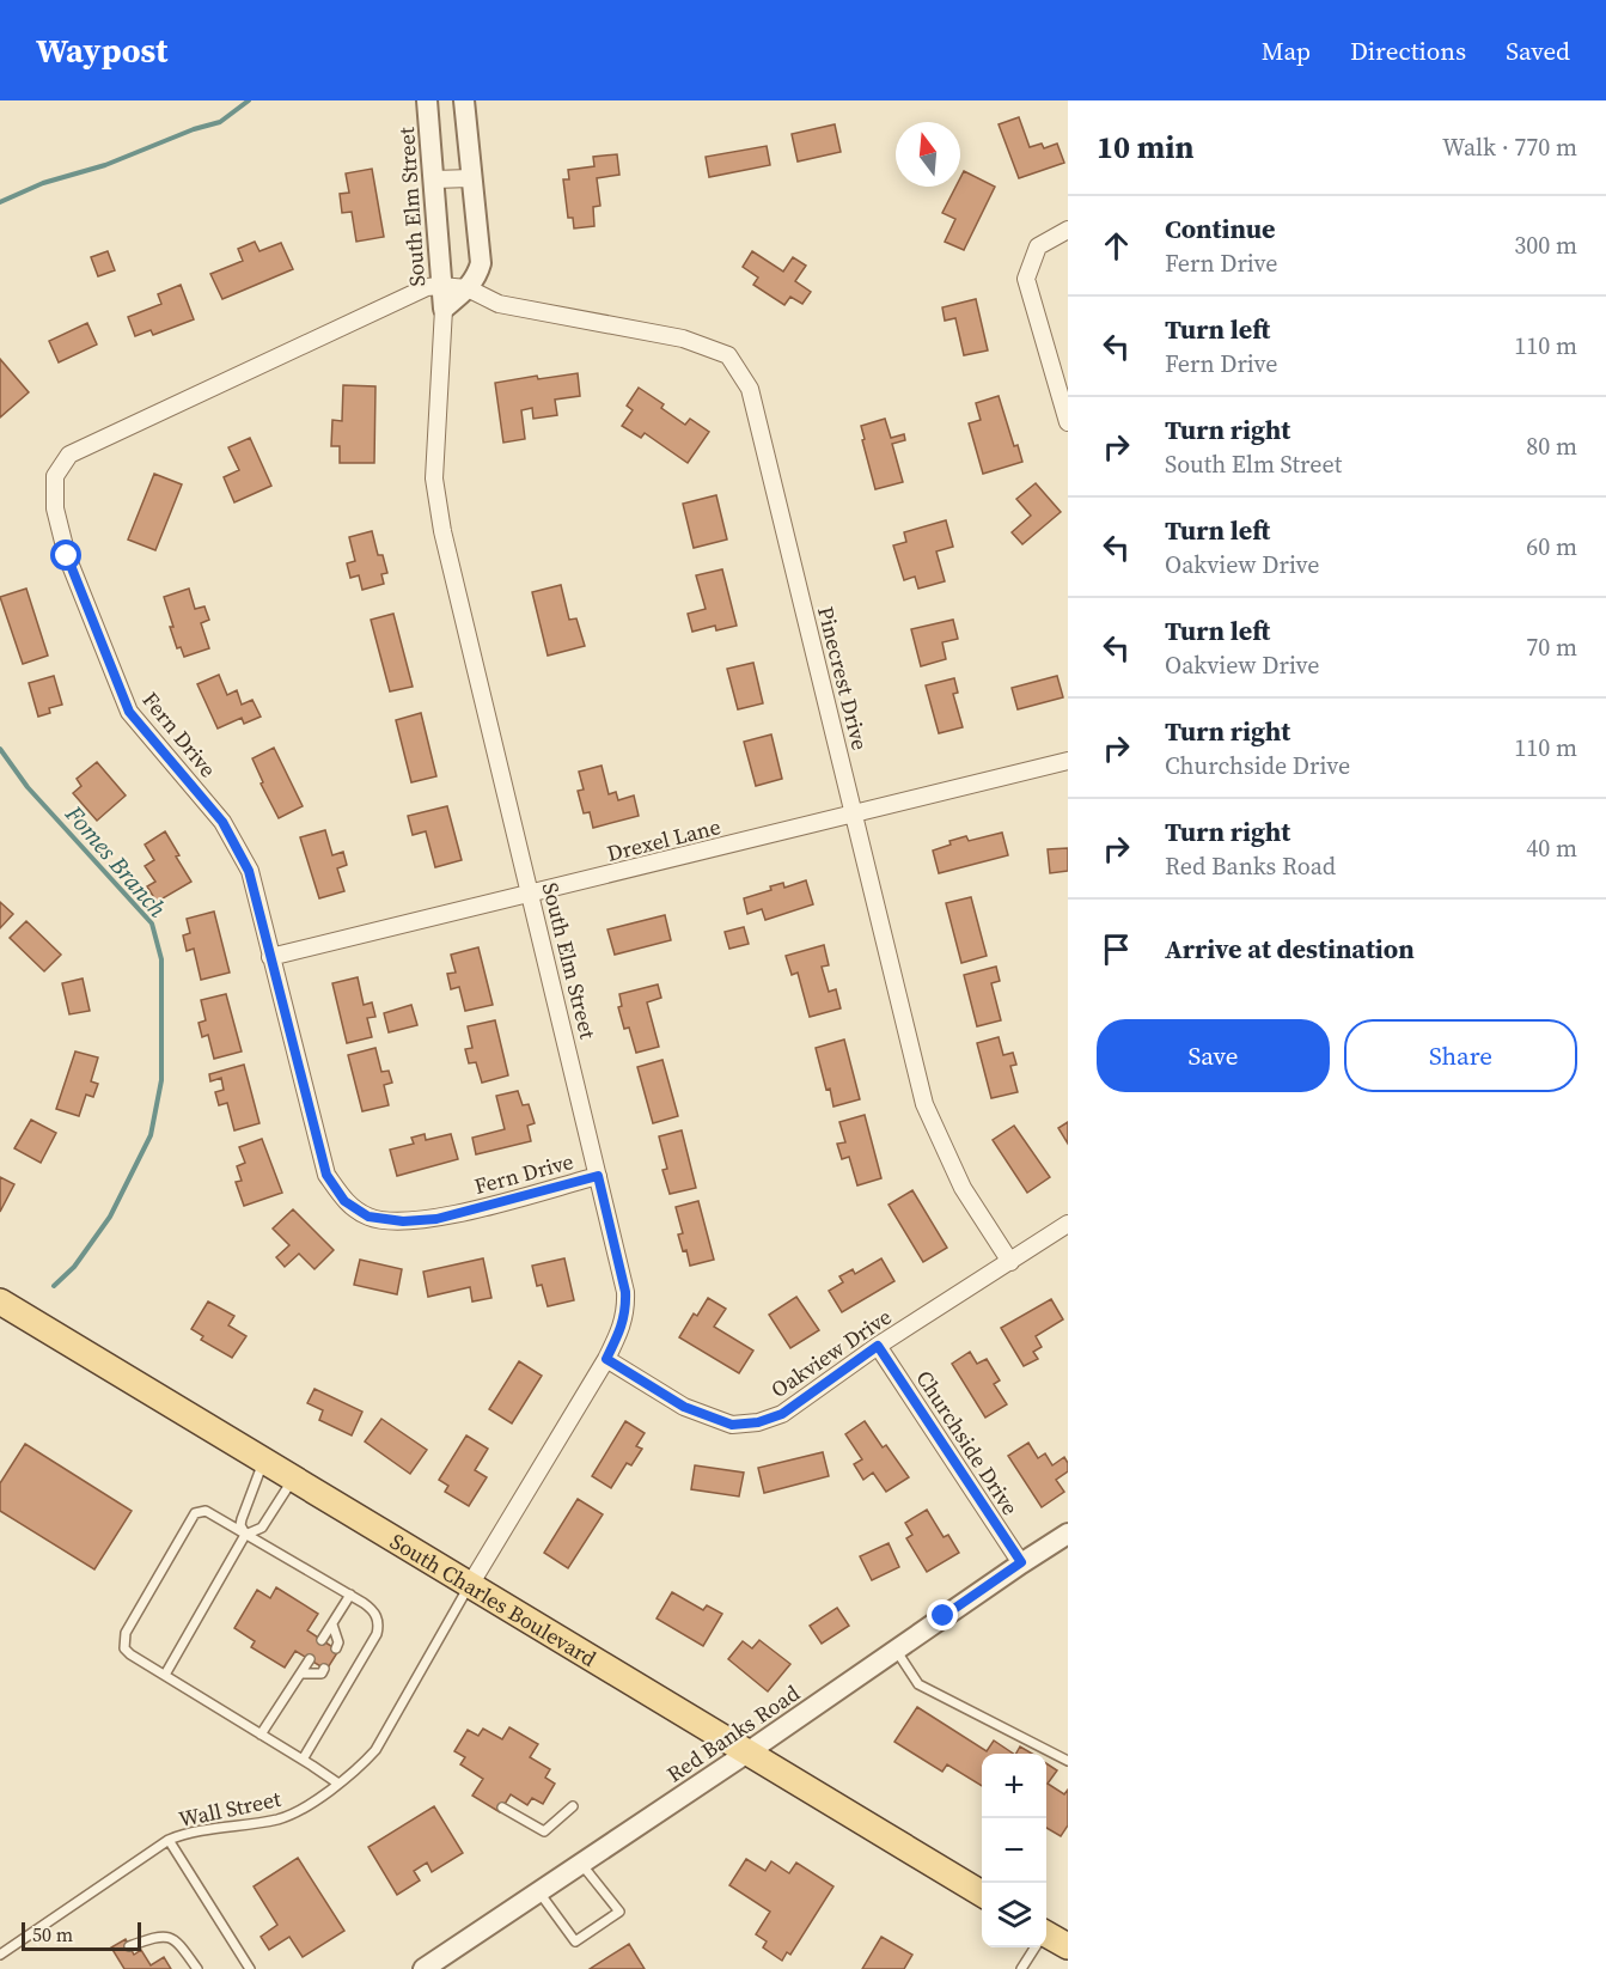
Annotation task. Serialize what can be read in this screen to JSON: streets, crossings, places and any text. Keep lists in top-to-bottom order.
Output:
{
  "streets": {
    "main road": ["South Charles Boulevard"],
    "street": [
      "South Elm Street",
      "Pinecrest Drive",
      "Fern Drive",
      "Drexel Lane",
      "Oakview Drive",
      "Churchside Drive",
      "Red Banks Road"
    ],
    "lane": ["Wall Street"]
  },
  "crossings": [
    ["South Elm Street", "Pinecrest Drive"],
    ["South Elm Street", "Fern Drive"],
    ["South Elm Street", "Drexel Lane"],
    ["South Elm Street", "Oakview Drive"],
    ["South Elm Street", "South Charles Boulevard"],
    ["South Elm Street", "Wall Street"],
    ["Pinecrest Drive", "Fern Drive"],
    ["Pinecrest Drive", "Drexel Lane"],
    ["Pinecrest Drive", "Oakview Drive"],
    ["Fern Drive", "Drexel Lane"],
    ["Oakview Drive", "Churchside Drive"],
    ["Churchside Drive", "Red Banks Road"],
    ["South Charles Boulevard", "Red Banks Road"],
    ["South Charles Boulevard", "Wall Street"]
  ],
  "water": ["Fomes Branch"],
  "scale_bar": "50 m",
  "north": "top",
  "page": {
    "header": "Waypost",
    "nav": ["Map", "Directions", "Saved"],
    "heading": ["10 min", "Walk · 770 m"],
    "list": [
      ["Continue", "Fern Drive", "300 m"],
      ["Turn left", "Fern Drive", "110 m"],
      ["Turn right", "South Elm Street", "80 m"],
      ["Turn left", "Oakview Drive", "60 m"],
      ["Turn left", "Oakview Drive", "70 m"],
      ["Turn right", "Churchside Drive", "110 m"],
      ["Turn right", "Red Banks Road", "40 m"],
      "Arrive at destination"
    ],
    "buttons": ["Save", "Share"],
    "map_buttons": ["+", "−"],
    "scale": "50 m"
  }
}
